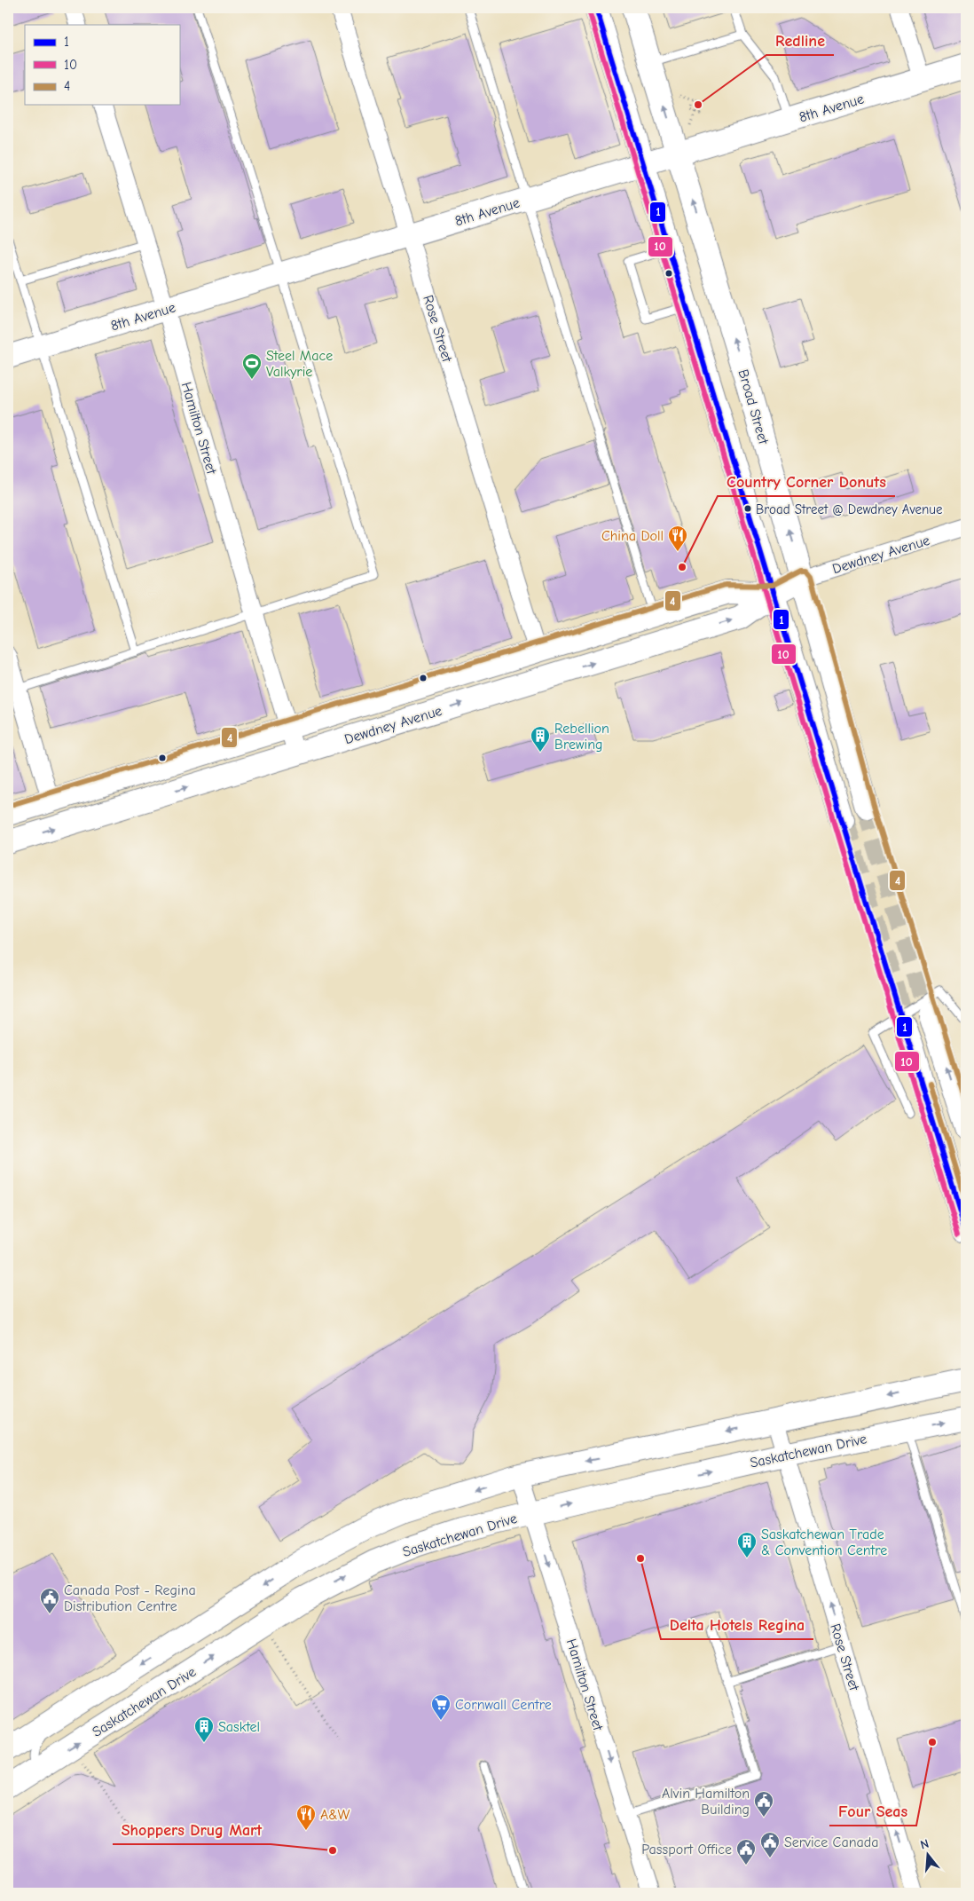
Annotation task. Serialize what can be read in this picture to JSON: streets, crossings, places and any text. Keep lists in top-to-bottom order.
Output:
{
  "streets": {
    "main road": [
      "8th Avenue",
      "Broad Street",
      "Dewdney Avenue",
      "Saskatchewan Drive"
    ],
    "street": ["Rose Street", "Hamilton Street"]
  },
  "crossings": [
    ["8th Avenue", "Rose Street"],
    ["8th Avenue", "Broad Street"],
    ["8th Avenue", "Hamilton Street"],
    ["Rose Street", "Dewdney Avenue"],
    ["Rose Street", "Saskatchewan Drive"],
    ["Broad Street", "Dewdney Avenue"],
    ["Hamilton Street", "Dewdney Avenue"],
    ["Hamilton Street", "Saskatchewan Drive"]
  ],
  "one_way": ["Rose Street", "Dewdney Avenue"],
  "places": {
    "other": [
      "Redline",
      "Broad Street @ Dewdney Avenue",
      "Country Corner Donuts",
      "Delta Hotels Regina",
      "Four Seas",
      "Shoppers Drug Mart"
    ],
    "sports": ["Steel Mace Valkyrie"],
    "restaurant": ["China Doll", "A&W"],
    "building": ["Rebellion Brewing", "Saskatchewan Trade & Convention Centre", "Sasktel"],
    "public building": [
      "Canada Post - Regina Distribution Centre",
      "Alvin Hamilton Building",
      "Service Canada",
      "Passport Office"
    ],
    "supermarket": ["Cornwall Centre"]
  },
  "lines": ["transit line 1", "transit line 10", "transit line 4"],
  "legend": ["1", "10", "4"],
  "north": "top"
}
